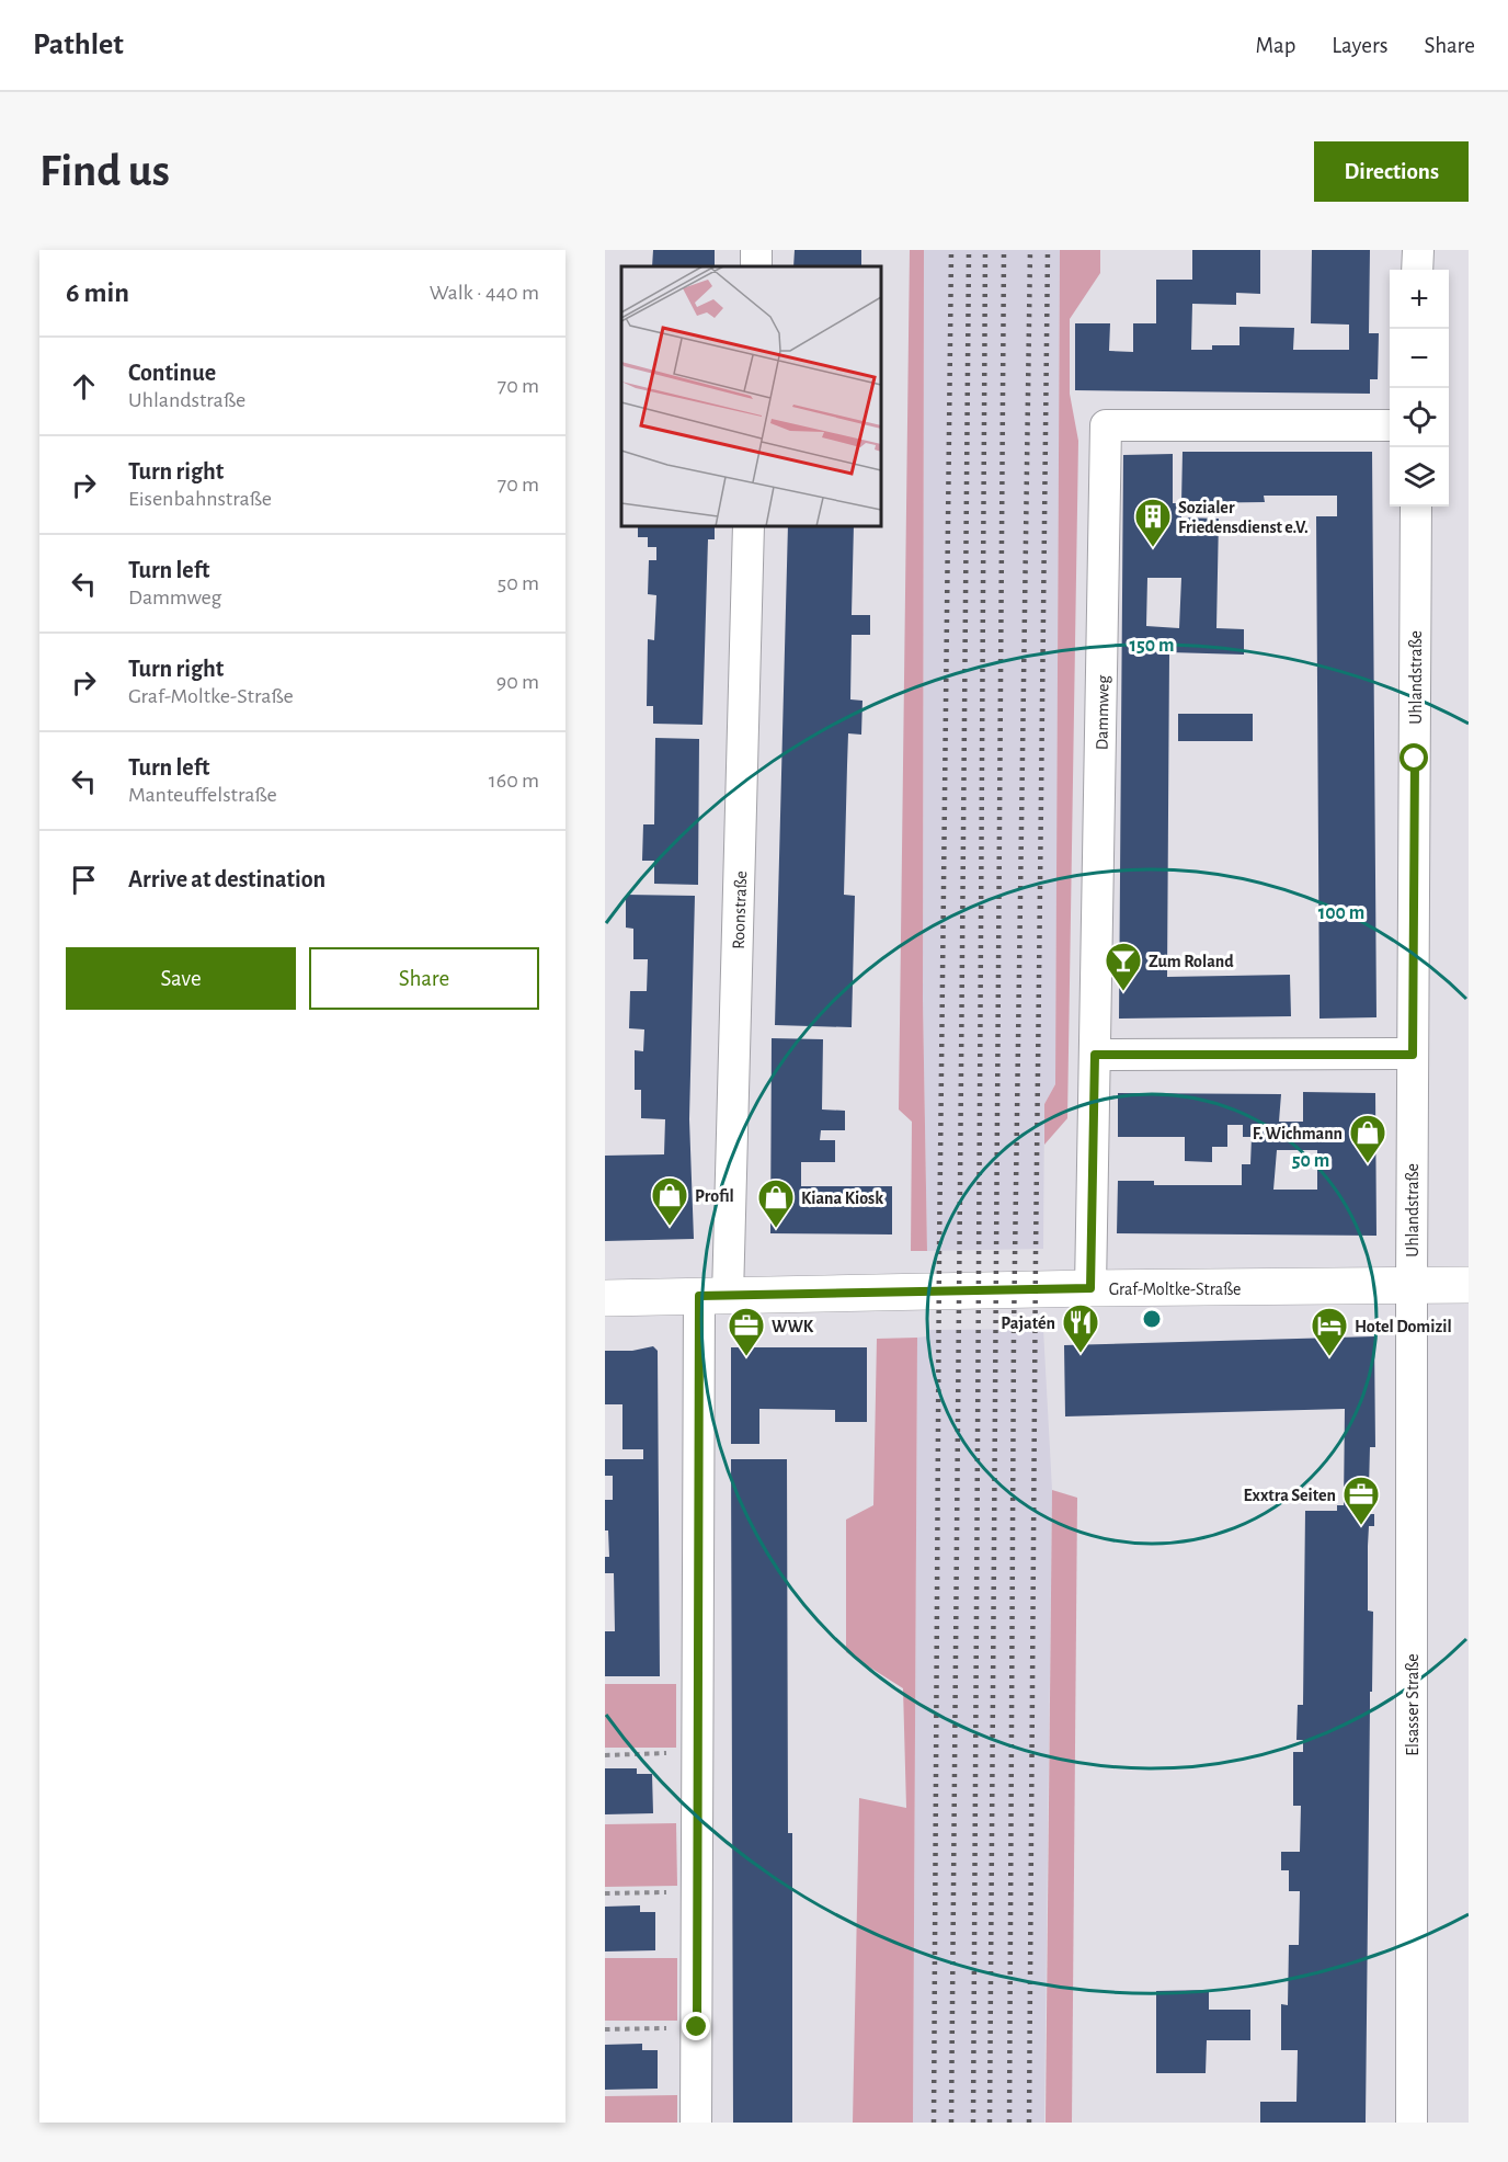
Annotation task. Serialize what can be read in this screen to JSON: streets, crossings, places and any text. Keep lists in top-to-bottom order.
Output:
{
  "streets": {
    "main road": ["Graf-Moltke-Straße"],
    "street": [
      "Uhlandstraße",
      "Dammweg",
      "Roonstraße",
      "Elsasser Straße"
    ]
  },
  "crossings": [
    ["Uhlandstraße", "Graf-Moltke-Straße"],
    ["Uhlandstraße", "Elsasser Straße"],
    ["Dammweg", "Graf-Moltke-Straße"],
    ["Roonstraße", "Graf-Moltke-Straße"],
    ["Graf-Moltke-Straße", "Elsasser Straße"]
  ],
  "places": {
    "building": ["Sozialer Friedensdienst e.V."],
    "bar": ["Zum Roland"],
    "shop": ["F. Wichmann", "Profil", "Kiana Kiosk"],
    "restaurant": ["Pajatén"],
    "office": ["WWK", "Exxtra Seiten"],
    "hotel": ["Hotel Domizil"]
  },
  "page": {
    "header": "Pathlet",
    "nav": ["Map", "Layers", "Share"],
    "buttons": [
      "Directions",
      ["Save", "Share"]
    ],
    "title": "Find us",
    "heading": ["6 min", "Walk · 440 m"],
    "map_buttons": ["+", "−"],
    "list": [
      ["Continue", "Uhlandstraße", "70 m"],
      ["Turn right", "Eisenbahnstraße", "70 m"],
      ["Turn left", "Dammweg", "50 m"],
      ["Turn right", "Graf-Moltke-Straße", "90 m"],
      ["Turn left", "Manteuffelstraße", "160 m"],
      "Arrive at destination"
    ]
  },
  "rings": ["150 m", "100 m", "50 m"]
}
